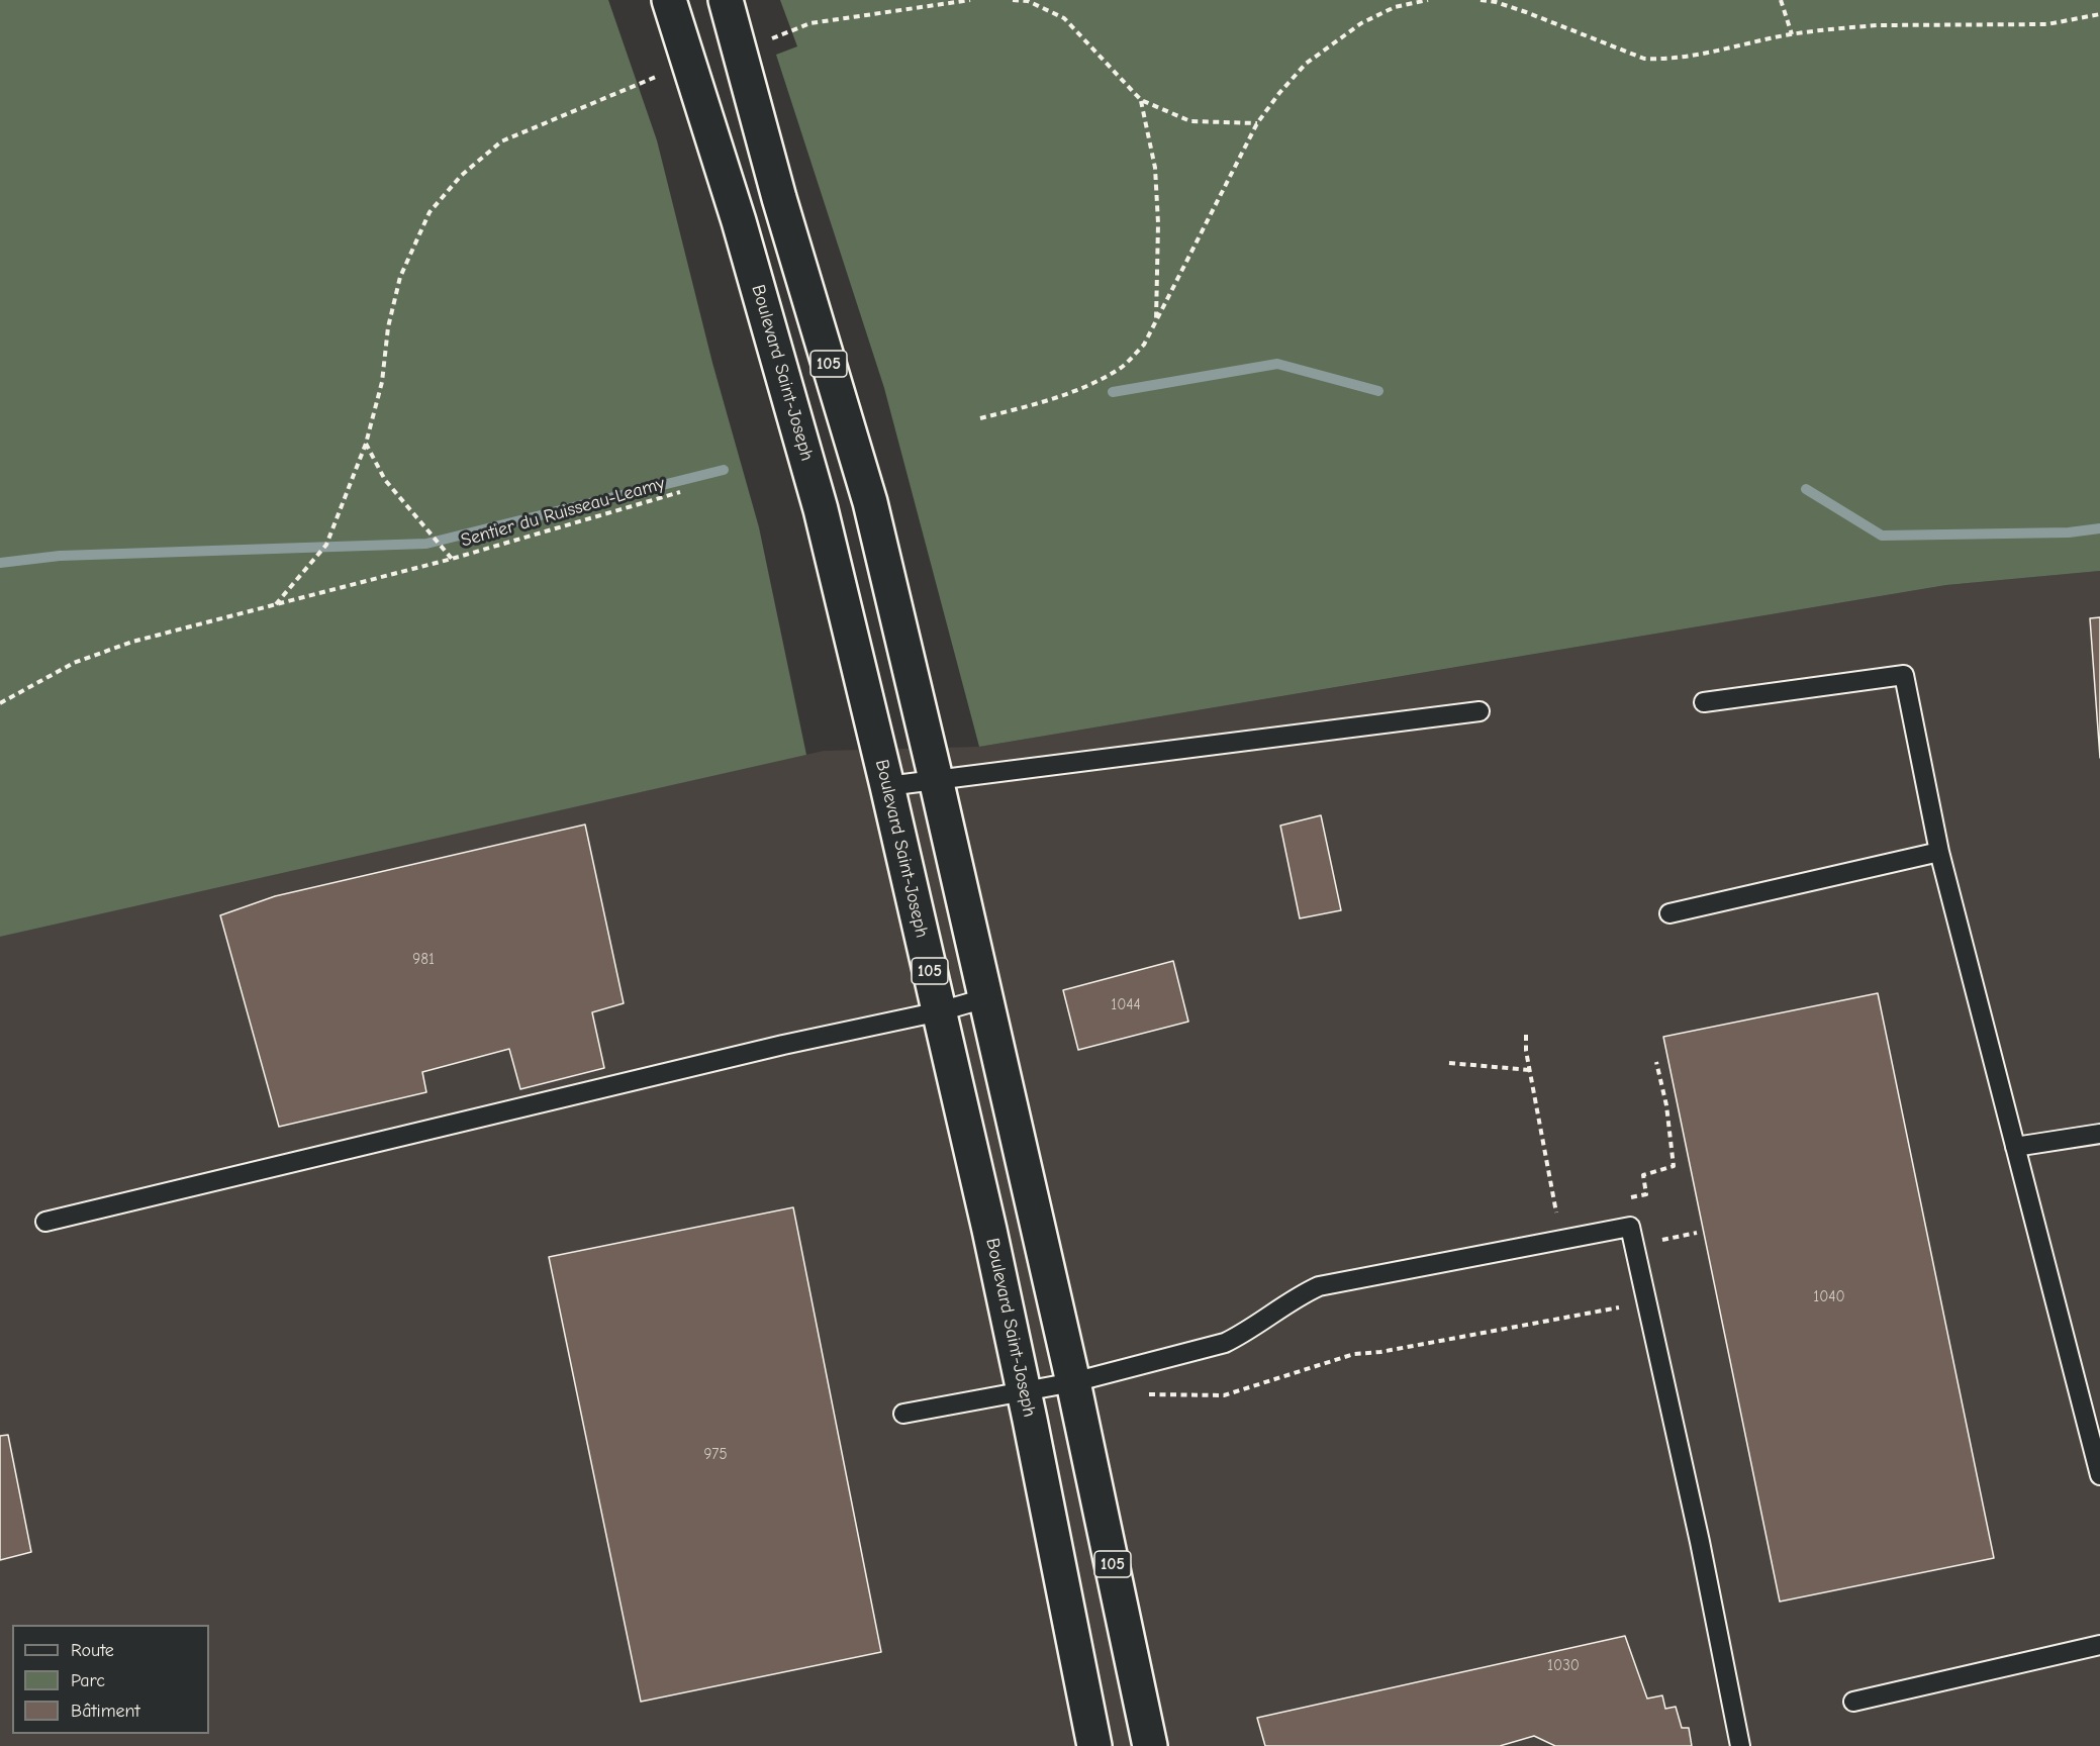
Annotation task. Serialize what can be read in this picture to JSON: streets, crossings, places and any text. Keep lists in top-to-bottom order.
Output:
{
  "streets": {
    "main road": ["105", "Boulevard Saint-Joseph"],
    "path": ["Sentier du Ruisseau-Leamy"]
  },
  "house_numbers": [
    "981",
    "1044",
    "1040",
    "975",
    "1030"
  ],
  "legend": ["Route", "Parc", "Bâtiment"]
}
